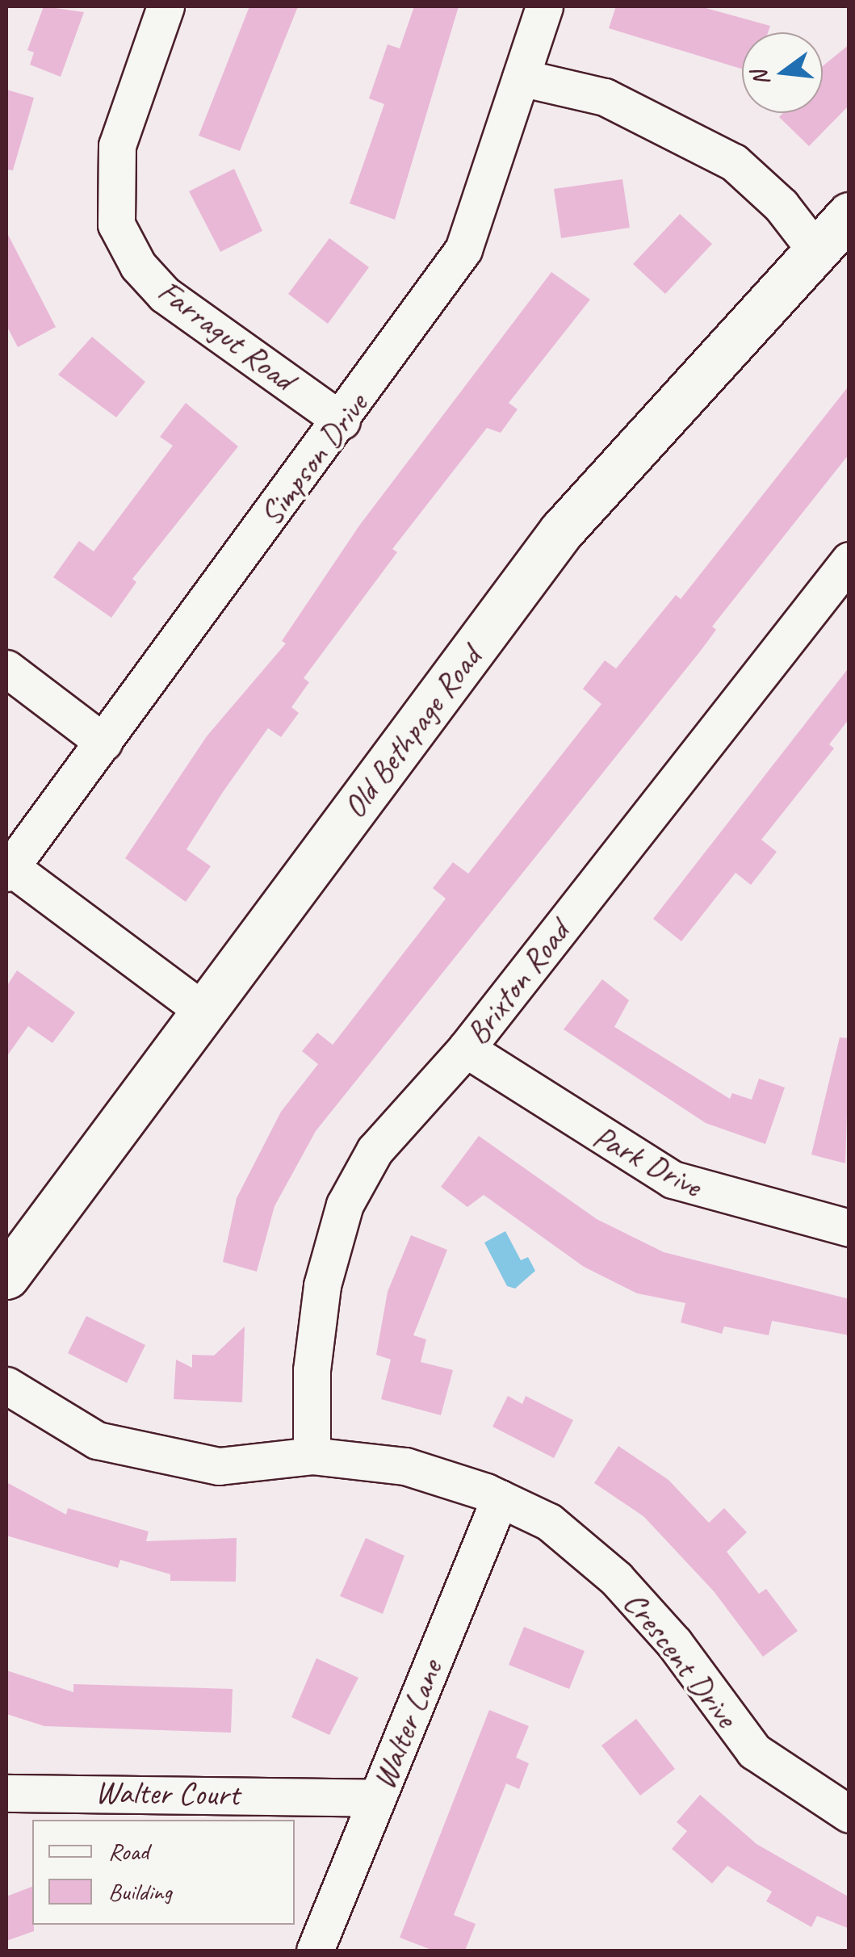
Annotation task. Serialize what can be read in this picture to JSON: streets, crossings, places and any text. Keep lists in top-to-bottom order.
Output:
{
  "streets": {
    "main road": ["Old Bethpage Road"],
    "street": [
      "Farragut Road",
      "Simpson Drive",
      "Brixton Road",
      "Park Drive",
      "Crescent Drive",
      "Walter Lane",
      "Walter Court"
    ]
  },
  "crossings": [
    ["Farragut Road", "Simpson Drive"],
    ["Brixton Road", "Park Drive"],
    ["Brixton Road", "Crescent Drive"],
    ["Crescent Drive", "Walter Lane"],
    ["Walter Lane", "Walter Court"]
  ],
  "legend": ["Road", "Building"],
  "north": "left"
}
